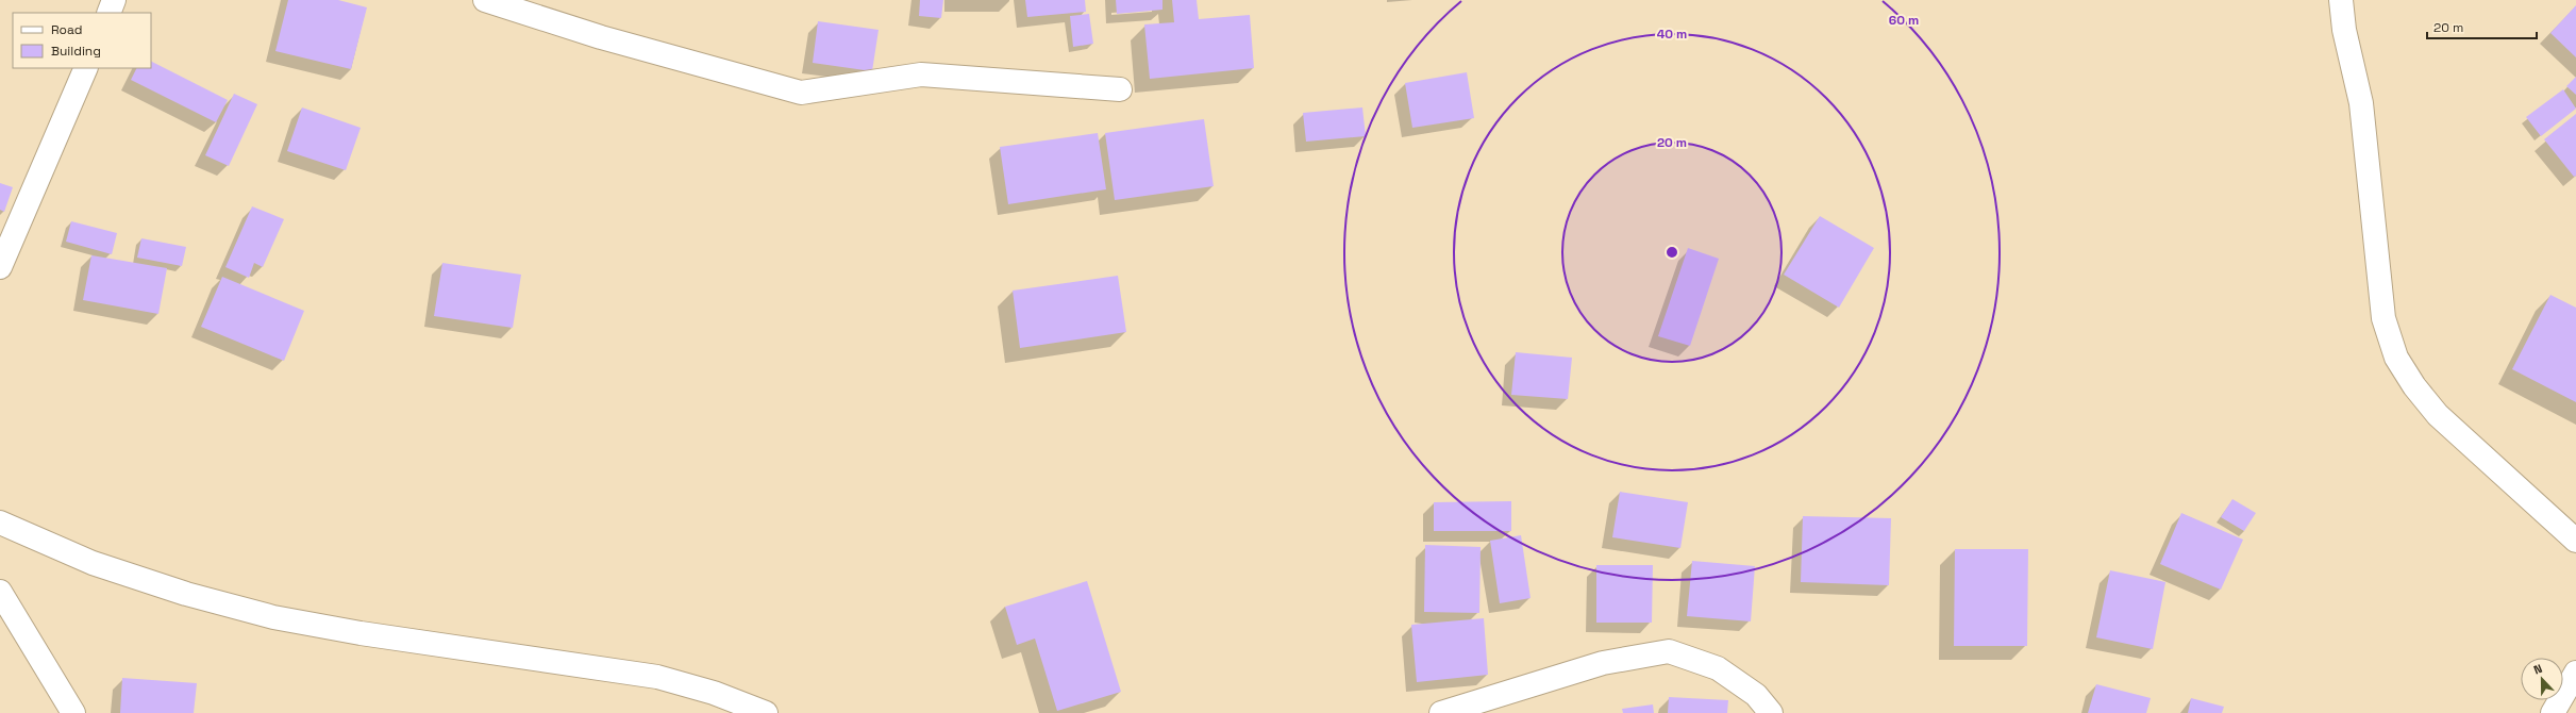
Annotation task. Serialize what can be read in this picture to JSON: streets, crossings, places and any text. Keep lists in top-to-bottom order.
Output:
{
  "legend": ["Road", "Building"],
  "scale_bar": "20 m",
  "north": "top",
  "rings": ["60 m", "40 m", "20 m"]
}
